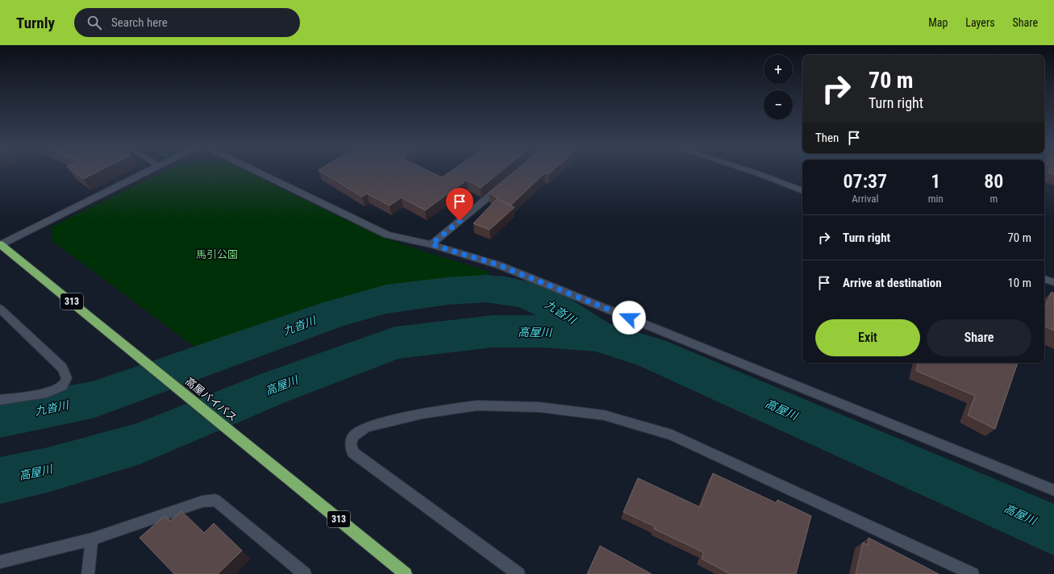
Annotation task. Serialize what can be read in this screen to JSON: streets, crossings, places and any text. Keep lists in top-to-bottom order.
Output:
{
  "streets": {
    "highway": ["313", "高屋バイパス"]
  },
  "water": ["九沓川", "高屋川"],
  "parks": ["馬引公園"],
  "page": {
    "header": "Turnly",
    "search": "Search here",
    "nav": ["Map", "Layers", "Share"],
    "map_buttons": ["+", "−"],
    "turn": ["70 m", "Turn right"],
    "then": "Then",
    "eta": [
      "07:37",
      "Arrival",
      "1",
      "min",
      "80",
      "m"
    ],
    "list": [
      {
        "name": "Turn right",
        "value": "70 m"
      },
      {
        "name": "Arrive at destination",
        "value": "10 m"
      }
    ],
    "buttons": ["Exit", "Share"]
  }
}
